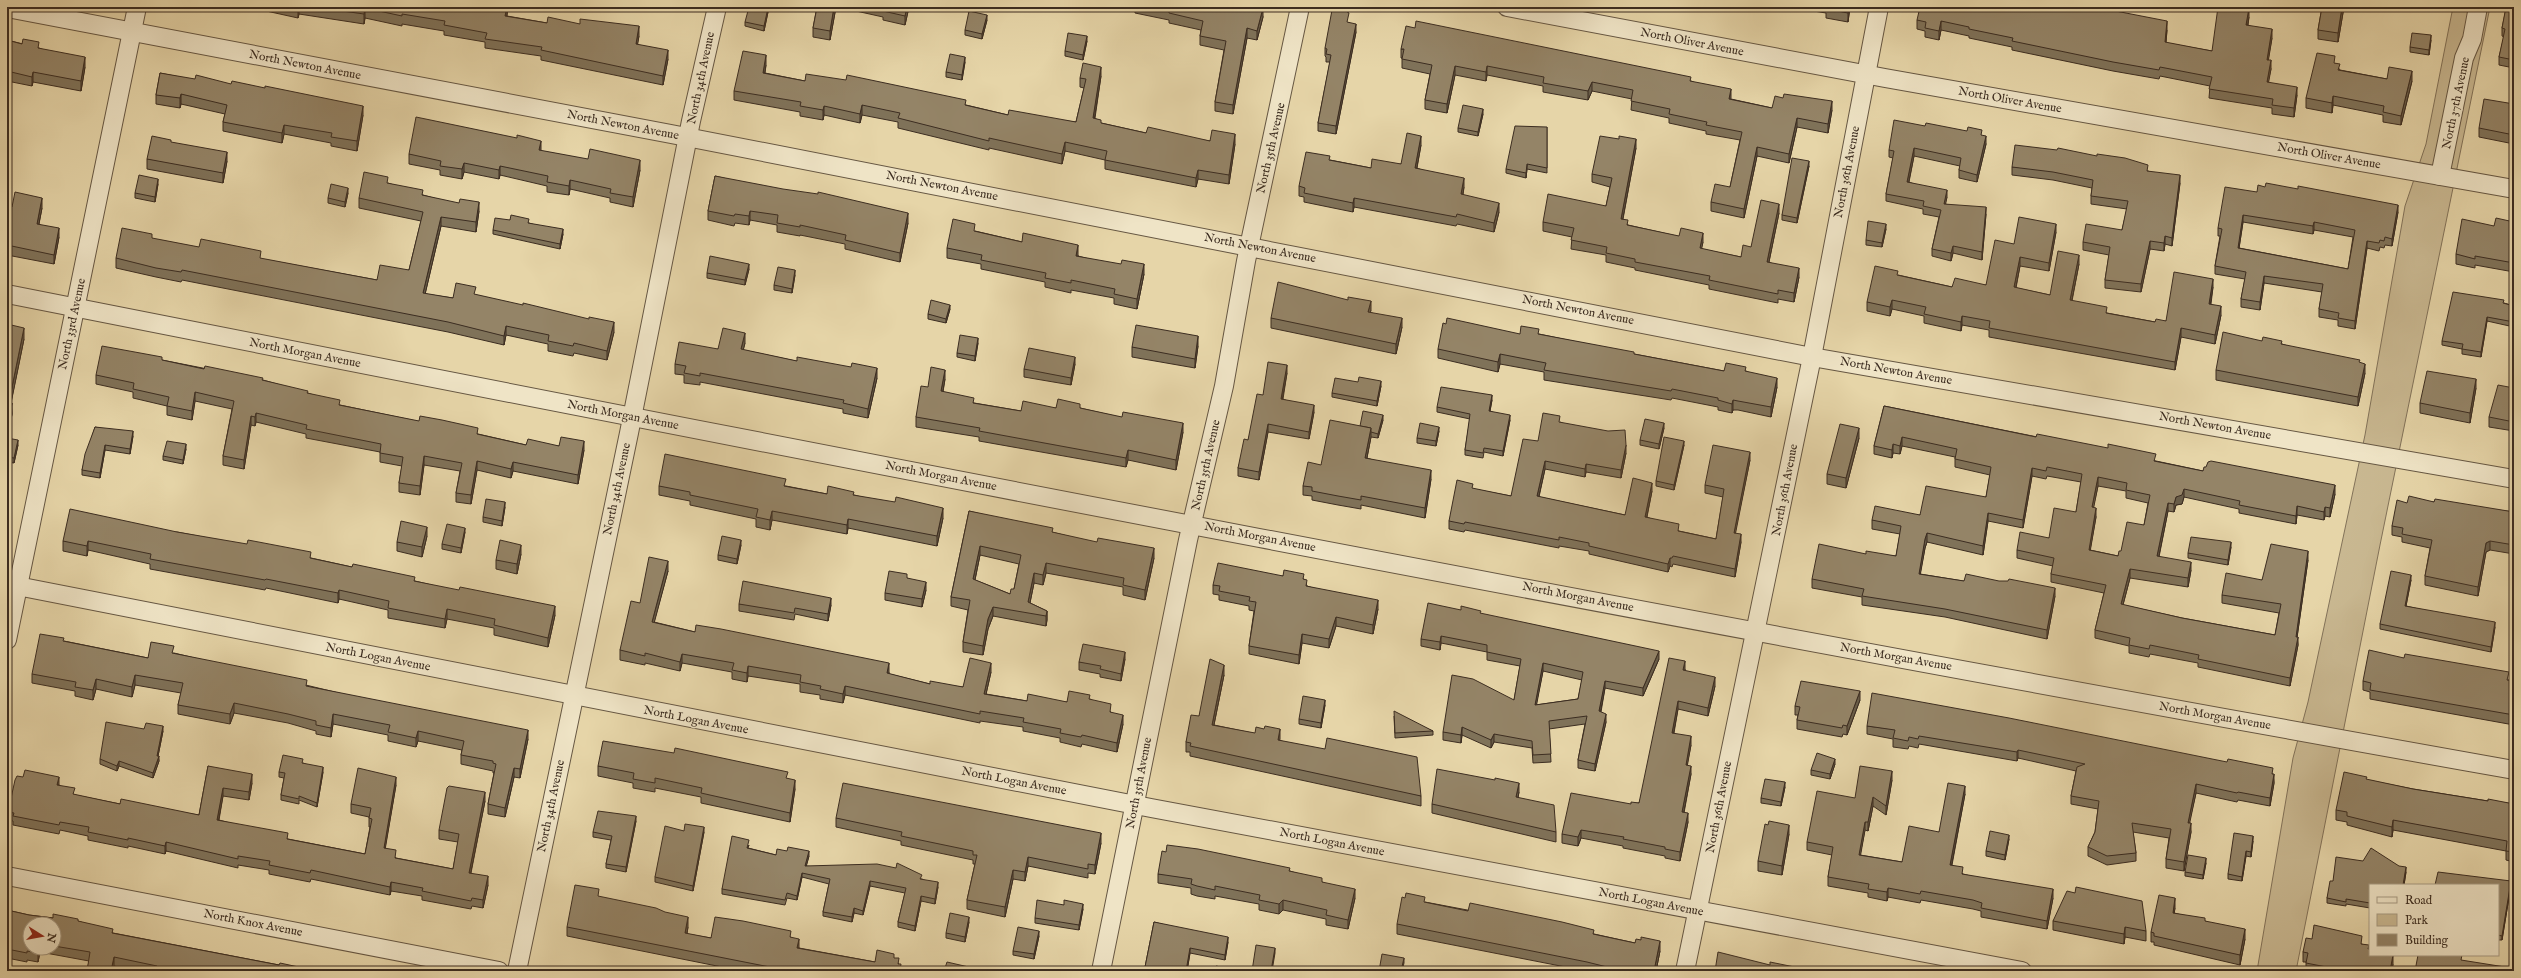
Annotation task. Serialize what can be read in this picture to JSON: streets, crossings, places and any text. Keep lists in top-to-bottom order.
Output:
{
  "streets": {
    "street": [
      "North Oliver Avenue",
      "North Newton Avenue",
      "North 34th Avenue",
      "North 37th Avenue",
      "North 35th Avenue",
      "North 36th Avenue",
      "North 33rd Avenue",
      "North Morgan Avenue",
      "North Logan Avenue",
      "North Knox Avenue"
    ]
  },
  "crossings": [
    ["North Oliver Avenue", "North 37th Avenue"],
    ["North Oliver Avenue", "North 36th Avenue"],
    ["North Newton Avenue", "North 34th Avenue"],
    ["North Newton Avenue", "North 35th Avenue"],
    ["North Newton Avenue", "North 36th Avenue"],
    ["North Newton Avenue", "North 33rd Avenue"],
    ["North 34th Avenue", "North Morgan Avenue"],
    ["North 34th Avenue", "North Logan Avenue"],
    ["North 35th Avenue", "North Morgan Avenue"],
    ["North 35th Avenue", "North Logan Avenue"],
    ["North 36th Avenue", "North Morgan Avenue"],
    ["North 36th Avenue", "North Logan Avenue"],
    ["North 33rd Avenue", "North Morgan Avenue"],
    ["North 33rd Avenue", "North Logan Avenue"]
  ],
  "legend": ["Road", "Park", "Building"],
  "north": "right"
}
